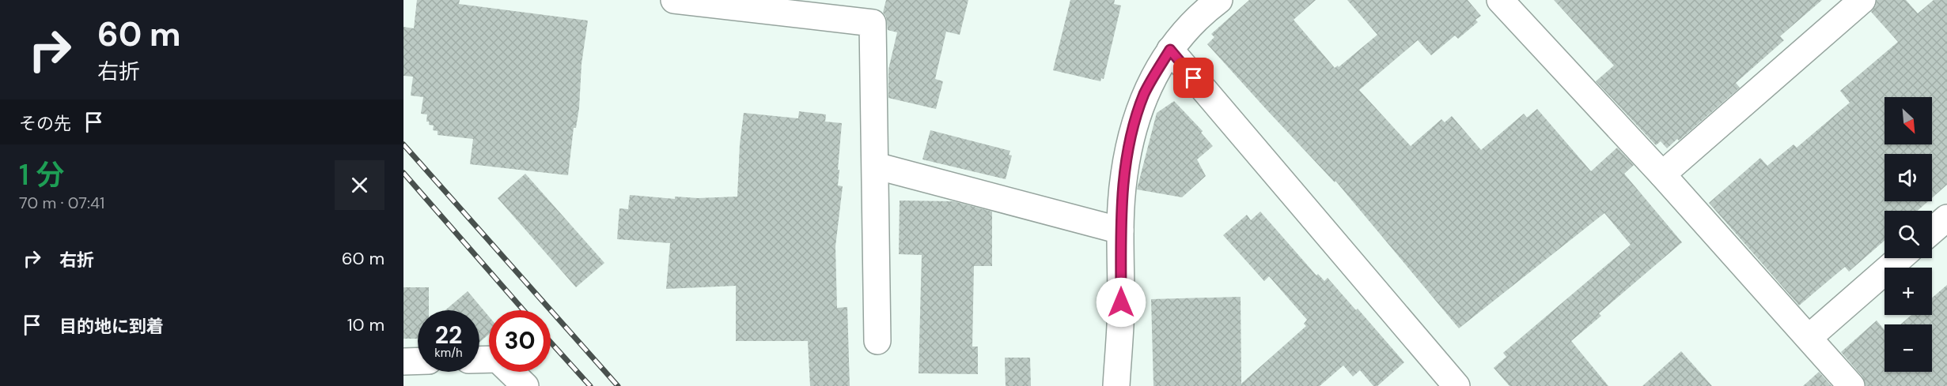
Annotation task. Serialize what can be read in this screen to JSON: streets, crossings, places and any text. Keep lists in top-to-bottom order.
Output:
{
  "north": "bottom right",
  "page": {
    "turn": ["60 m", "右折"],
    "map_buttons": ["+", "−"],
    "then": "その先",
    "heading": ["1 分", "70 m · 07:41"],
    "list": [
      {
        "name": "右折",
        "value": "60 m"
      },
      {
        "name": "目的地に到着",
        "value": "10 m"
      }
    ],
    "speed": "22 km/h",
    "limit": "30"
  }
}
